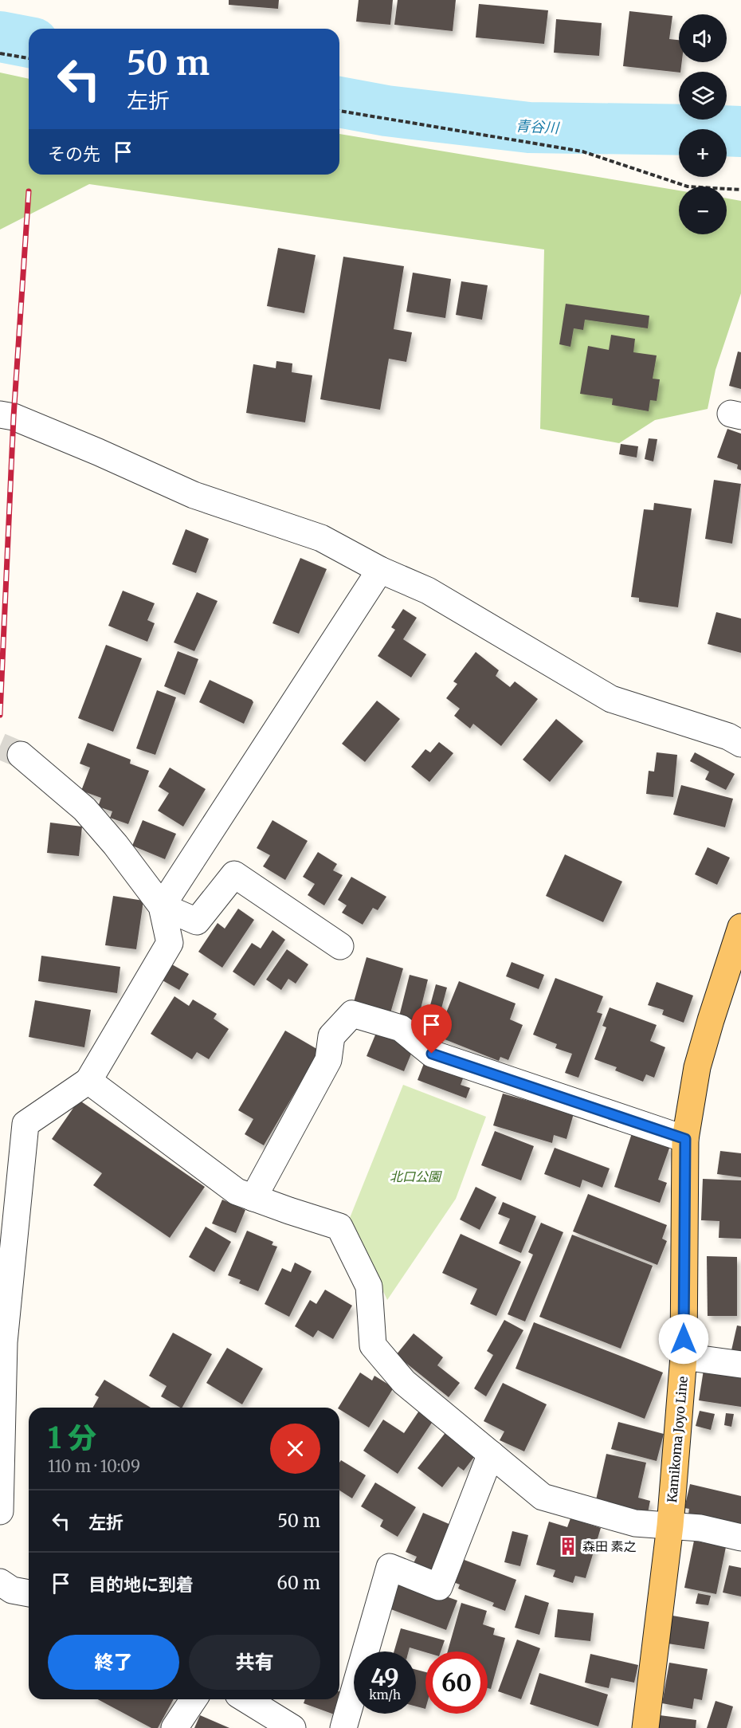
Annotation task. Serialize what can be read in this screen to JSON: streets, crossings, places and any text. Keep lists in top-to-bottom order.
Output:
{
  "streets": {
    "main road": ["Kamikoma Joyo Line"]
  },
  "water": ["青谷川"],
  "parks": ["北口公園"],
  "places": {
    "building": ["森田 素之"]
  },
  "page": {
    "map_buttons": ["+", "−"],
    "turn": ["50 m", "左折"],
    "then": "その先",
    "heading": ["1 分", "110 m · 10:09"],
    "list": [
      {
        "name": "左折",
        "value": "50 m"
      },
      {
        "name": "目的地に到着",
        "value": "60 m"
      }
    ],
    "buttons": ["終了", "共有"],
    "speed": "49 km/h",
    "limit": "60"
  }
}
